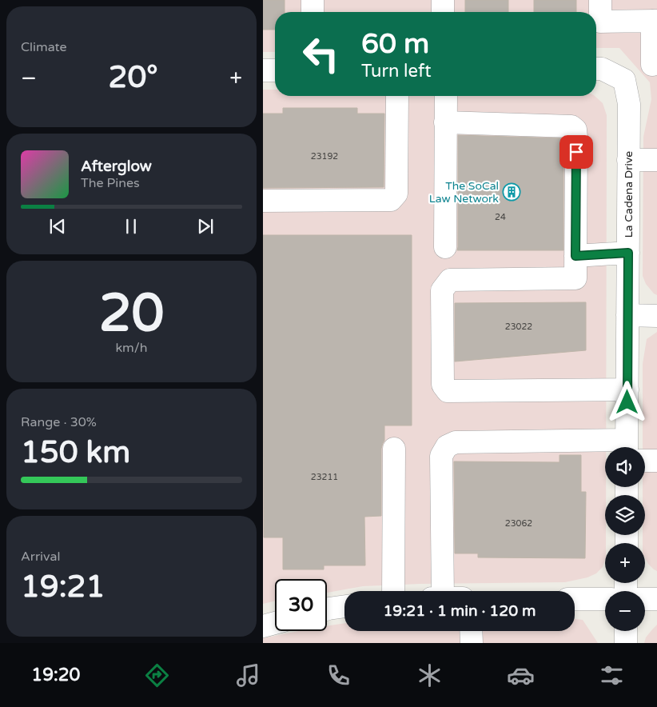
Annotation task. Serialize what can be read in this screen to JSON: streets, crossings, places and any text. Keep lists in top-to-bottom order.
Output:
{
  "streets": {
    "street": ["La Cadena Drive"]
  },
  "places": {
    "building": ["The SoCal Law Network"]
  },
  "house_numbers": [
    "23192",
    "24",
    "23022",
    "23211",
    "23062"
  ],
  "page": {
    "tile": [
      "Climate",
      ["20", "km/h"],
      ["Range · 30%", "150 km"],
      ["Arrival", "19:21"]
    ],
    "turn": ["60 m", "Turn left"],
    "heat": ["−", "20°", "+"],
    "song": ["Afterglow", "The Pines"],
    "map_buttons": ["+", "−"],
    "limit": "30",
    "trip": "19:21 · 1 min · 120 m",
    "tabs": "19:20"
  }
}
